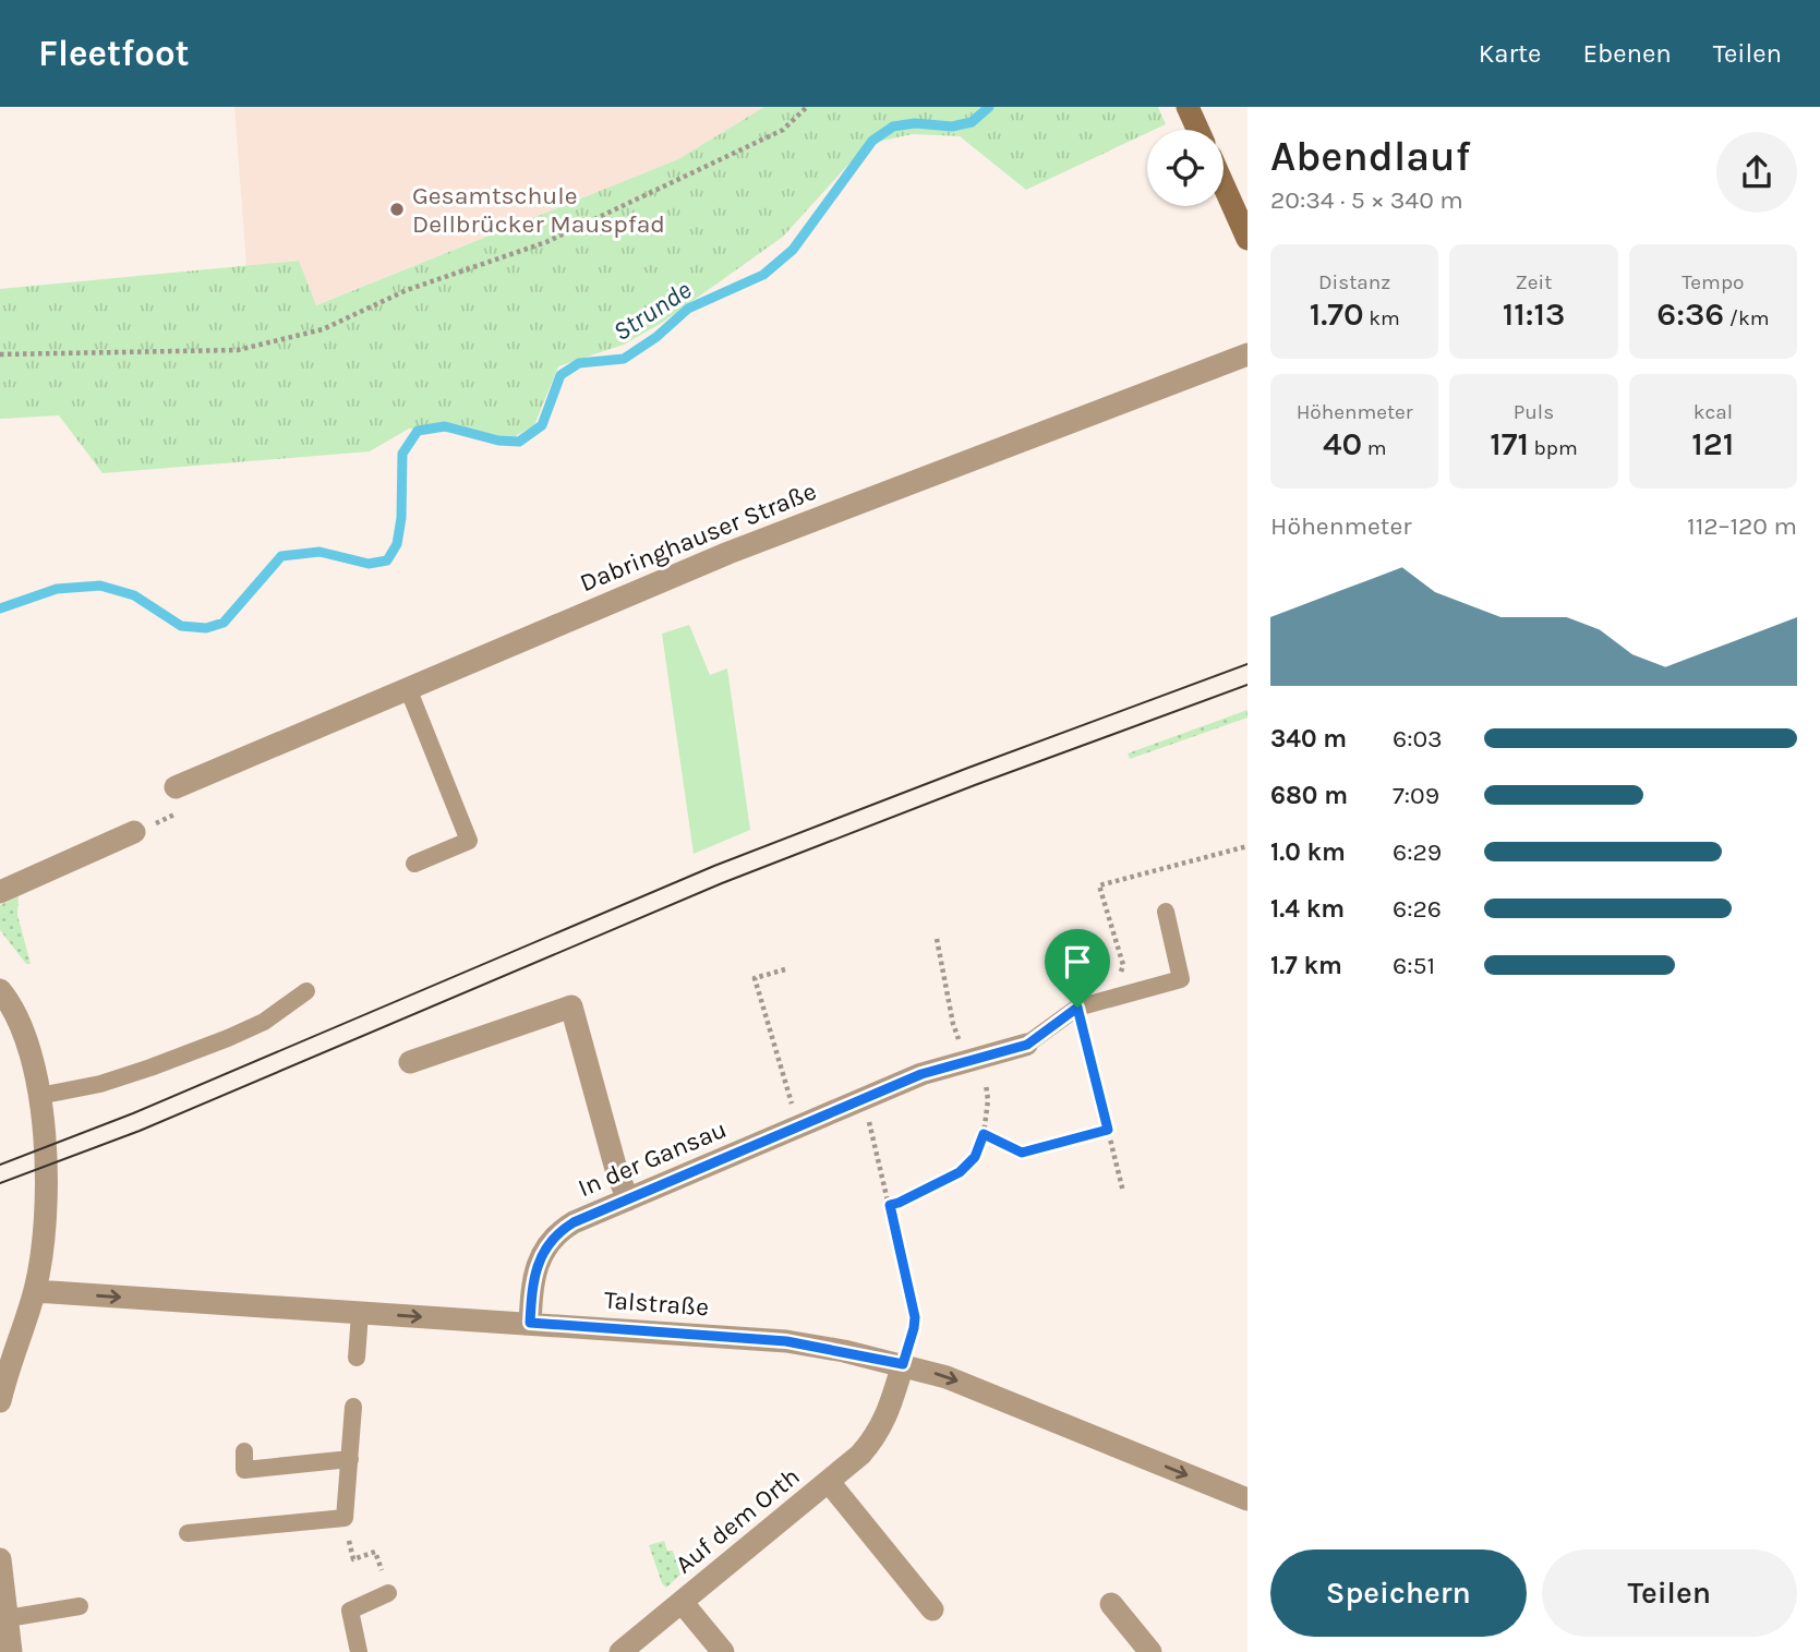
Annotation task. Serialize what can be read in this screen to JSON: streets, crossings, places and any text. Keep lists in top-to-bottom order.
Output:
{
  "streets": {
    "street": [
      "Dabringhauser Straße",
      "In der Gansau",
      "Talstraße",
      "Auf dem Orth"
    ]
  },
  "crossings": [
    ["In der Gansau", "Talstraße"],
    ["Talstraße", "Auf dem Orth"]
  ],
  "one_way": ["Talstraße"],
  "water": ["Strunde"],
  "places": ["Gesamtschule Dellbrücker Mauspfad"],
  "page": {
    "header": "Fleetfoot",
    "nav": ["Karte", "Ebenen", "Teilen"],
    "heading": ["Abendlauf", "20:34 · 5 × 340 m"],
    "stats": [
      ["Distanz", "1.70 km"],
      ["Zeit", "11:13"],
      ["Tempo", "6:36 /km"],
      ["Höhenmeter", "40 m"],
      ["Puls", "171 bpm"],
      ["kcal", "121"]
    ],
    "chart": ["Höhenmeter", "112–120 m"],
    "list": [
      {
        "name": "340 m",
        "note": "6:03"
      },
      {
        "name": "680 m",
        "note": "7:09"
      },
      {
        "name": "1.0 km",
        "note": "6:29"
      },
      {
        "name": "1.4 km",
        "note": "6:26"
      },
      {
        "name": "1.7 km",
        "note": "6:51"
      }
    ],
    "buttons": ["Speichern", "Teilen"]
  }
}
